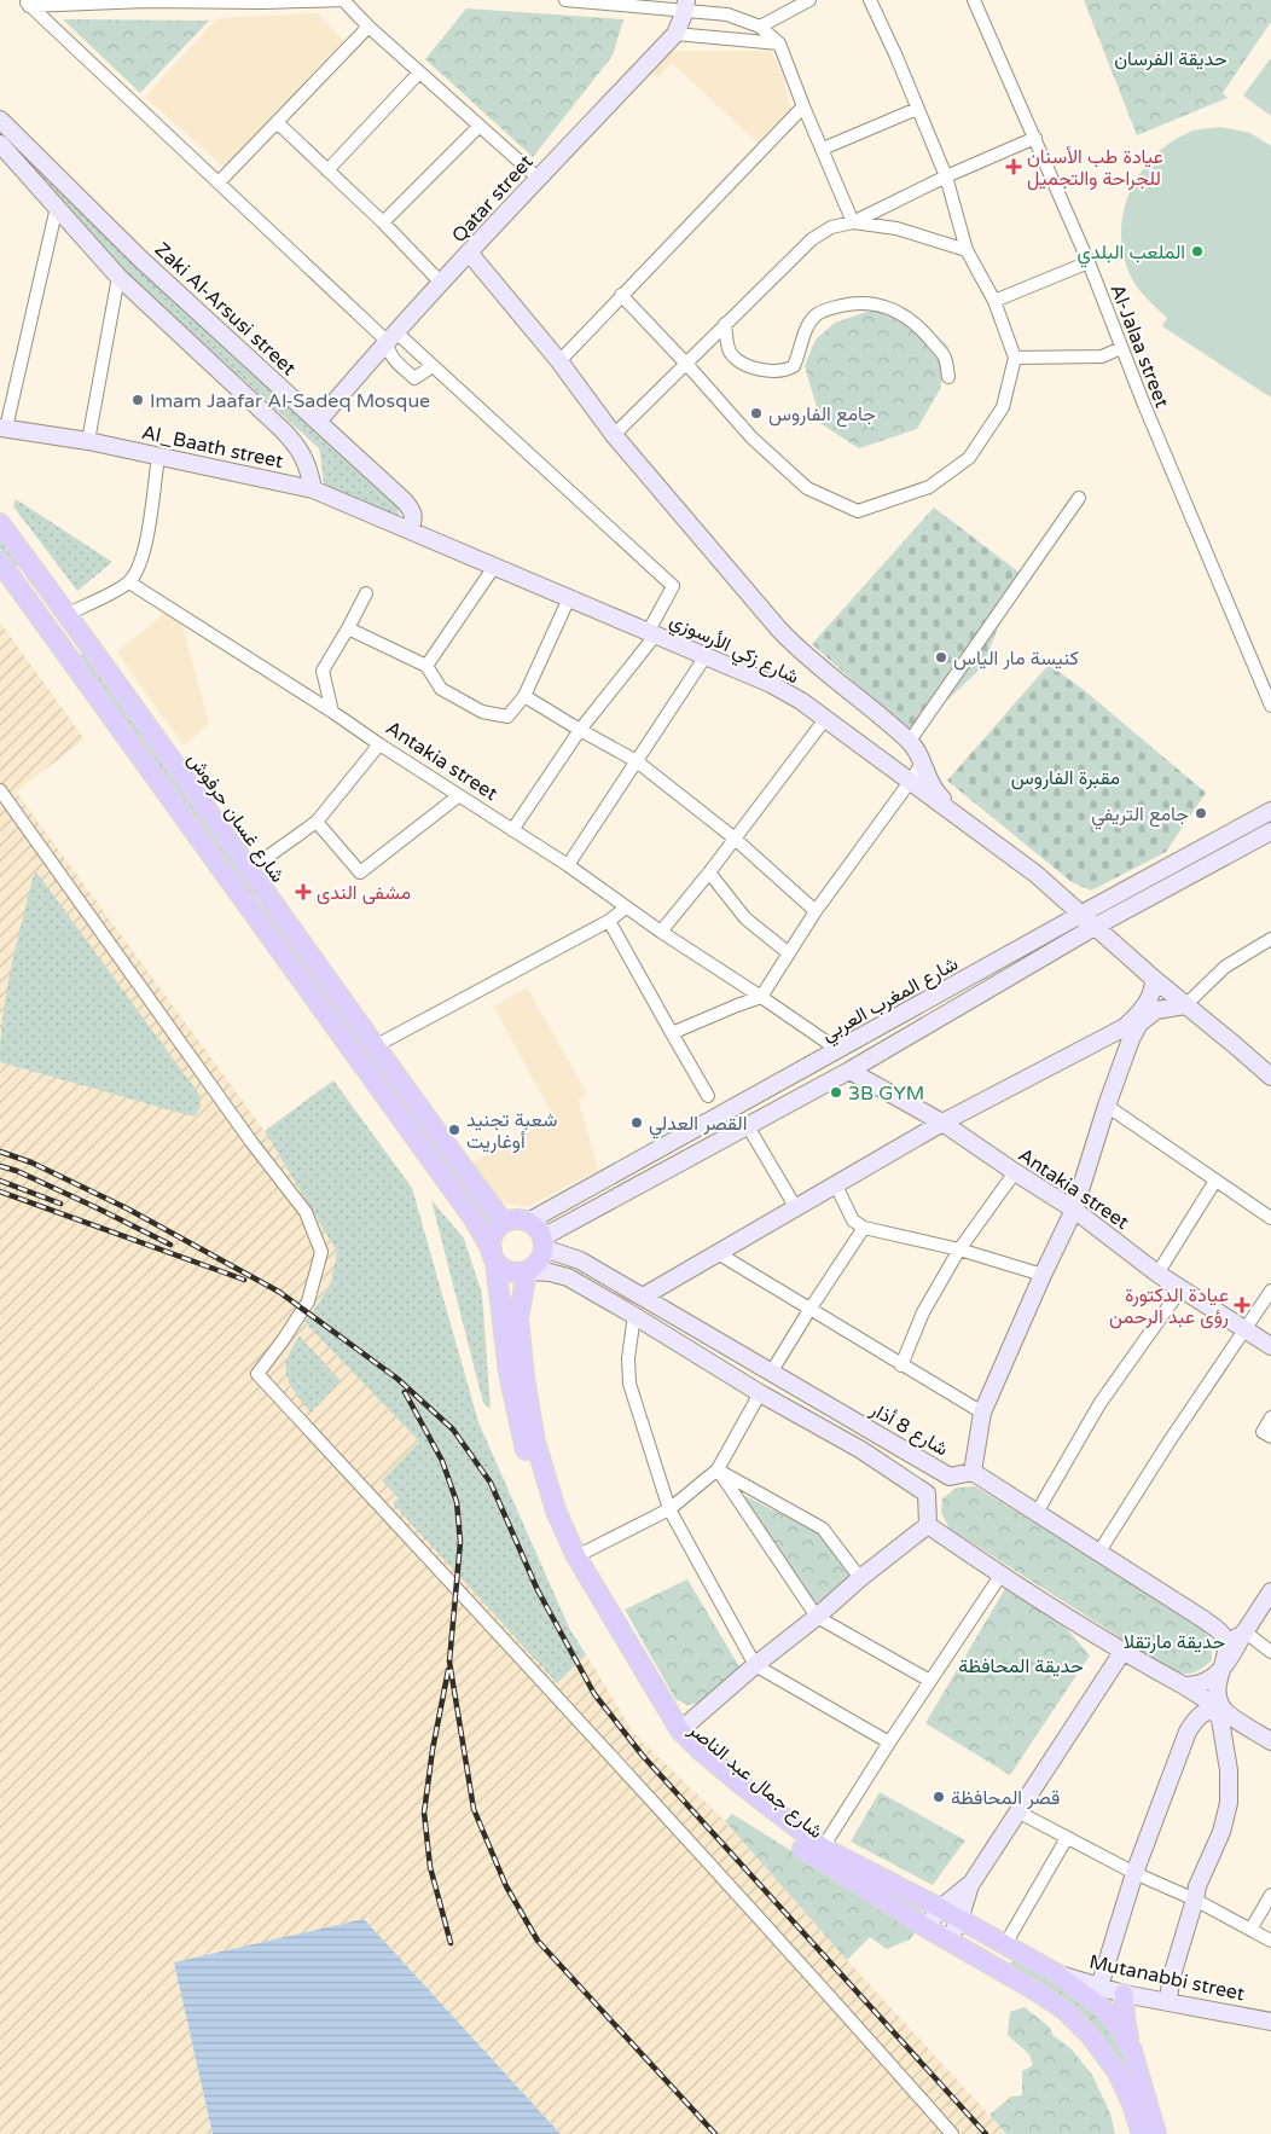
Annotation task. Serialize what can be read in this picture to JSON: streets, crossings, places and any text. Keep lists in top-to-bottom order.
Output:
{
  "streets": {
    "main road": ["شارع غسان حرفوش", "شارع جمال عبد الناصر"],
    "street": [
      "Qatar street",
      "Zaki Al-Arsusi street",
      "Al-Jalaa street",
      "Al_Baath street",
      "شارع زكي الأرسوزي",
      "Antakia street",
      "شارع المغرب العربي",
      "شارع 8 أذار",
      "Mutanabbi street"
    ]
  },
  "crossings": [
    ["Qatar street", "Zaki Al-Arsusi street"],
    ["Zaki Al-Arsusi street", "Al_Baath street"],
    ["Zaki Al-Arsusi street", "شارع زكي الأرسوزي"],
    ["Al_Baath street", "شارع زكي الأرسوزي"],
    ["شارع زكي الأرسوزي", "شارع المغرب العربي"],
    ["Antakia street", "شارع المغرب العربي"],
    ["شارع غسان حرفوش", "شارع المغرب العربي"],
    ["شارع غسان حرفوش", "شارع 8 أذار"],
    ["شارع غسان حرفوش", "شارع جمال عبد الناصر"],
    ["شارع المغرب العربي", "شارع 8 أذار"],
    ["شارع المغرب العربي", "شارع جمال عبد الناصر"],
    ["شارع 8 أذار", "شارع جمال عبد الناصر"],
    ["شارع جمال عبد الناصر", "Mutanabbi street"]
  ],
  "parks": [
    "حديقة الفرسان",
    "مقبرة الفاروس",
    "حديقة مارتقلا",
    "حديقة المحافظة"
  ],
  "places": {
    "health": ["عيادة طب الأسنان للجراحة والتجميل", "مشفى الندى", "عيادة الدكتورة رؤى عبد الرحمن"],
    "other": [
      "الملعب البلدي",
      "Imam Jaafar Al-Sadeq Mosque",
      "جامع الفاروس",
      "كنيسة مار الياس",
      "جامع التريفي",
      "3B GYM",
      "القصر العدلي",
      "شعبة تجنيد أوغاريت",
      "قصر المحافظة"
    ]
  }
}
